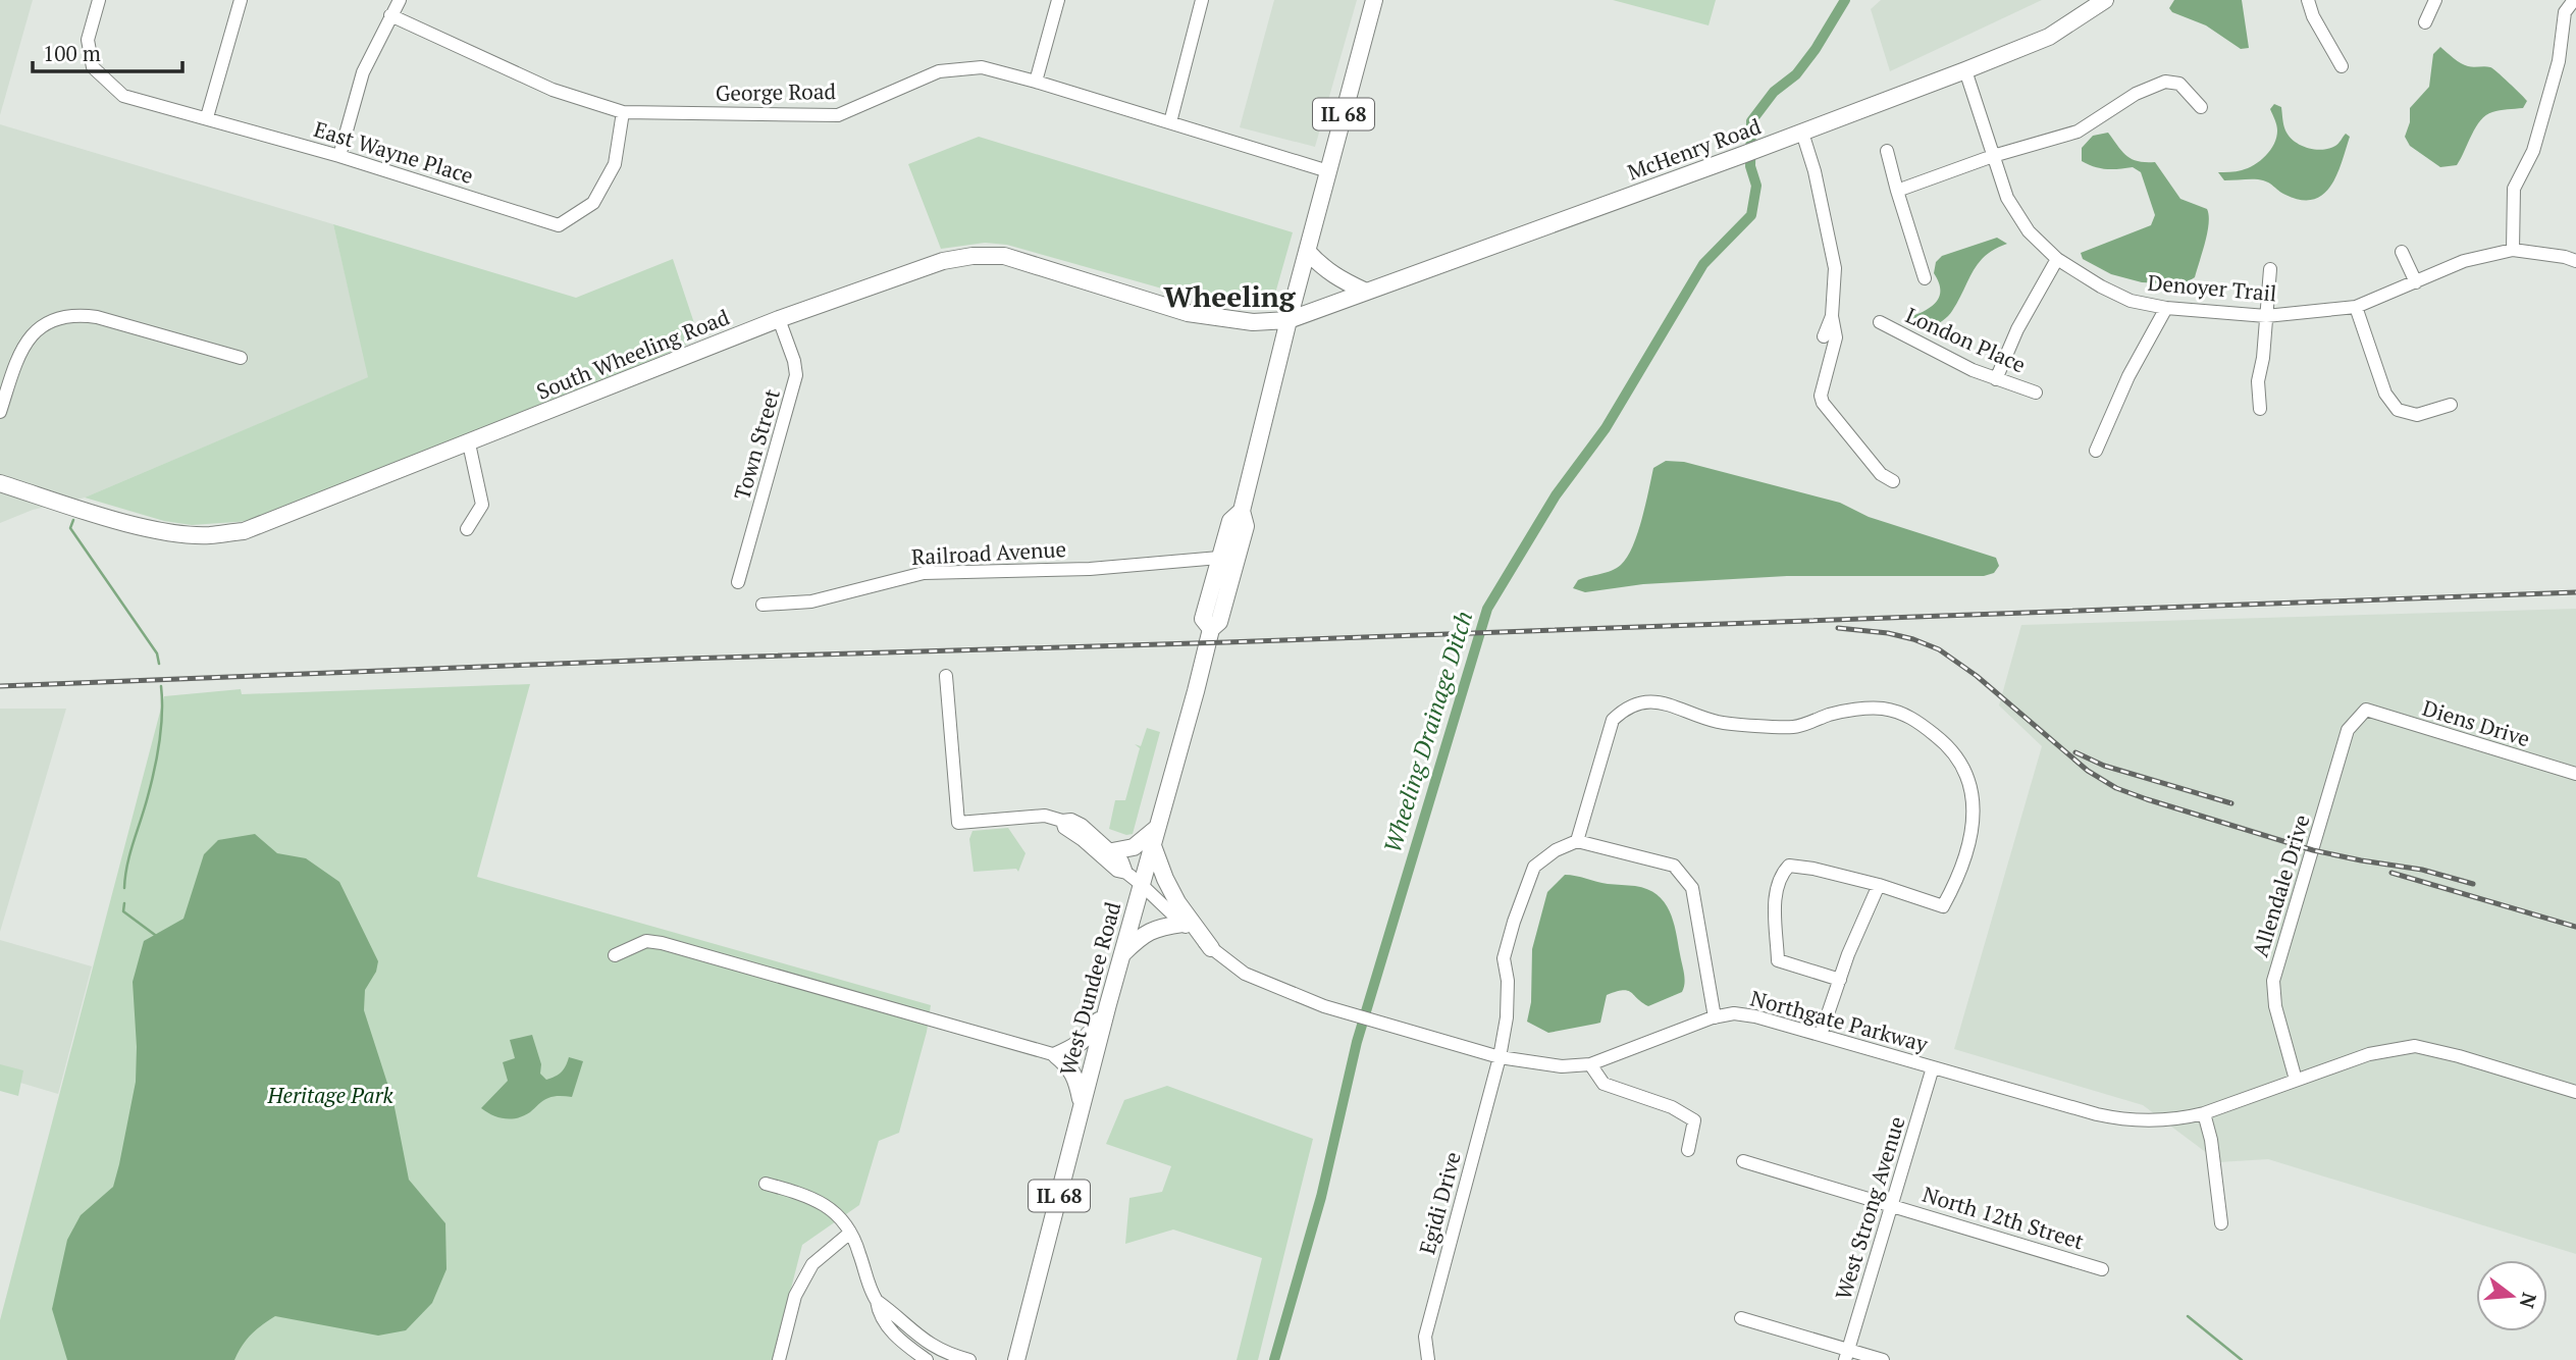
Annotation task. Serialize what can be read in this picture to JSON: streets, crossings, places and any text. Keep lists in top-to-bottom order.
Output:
{
  "streets": {
    "main road": [
      "IL 68",
      "McHenry Road",
      "South Wheeling Road",
      "West Dundee Road"
    ],
    "street": [
      "George Road",
      "East Wayne Place",
      "Denoyer Trail",
      "London Place",
      "Town Street",
      "Railroad Avenue",
      "Diens Drive",
      "Allendale Drive",
      "Northgate Parkway",
      "Egidi Drive",
      "West Strong Avenue",
      "North 12th Street"
    ]
  },
  "crossings": [
    ["George Road", "East Wayne Place"],
    ["George Road", "West Dundee Road"],
    ["McHenry Road", "Denoyer Trail"],
    ["McHenry Road", "South Wheeling Road"],
    ["McHenry Road", "West Dundee Road"],
    ["South Wheeling Road", "Town Street"],
    ["South Wheeling Road", "West Dundee Road"],
    ["Railroad Avenue", "West Dundee Road"],
    ["Diens Drive", "Allendale Drive"],
    ["Allendale Drive", "Northgate Parkway"],
    ["West Dundee Road", "Northgate Parkway"],
    ["Northgate Parkway", "Egidi Drive"],
    ["Northgate Parkway", "West Strong Avenue"],
    ["West Strong Avenue", "North 12th Street"]
  ],
  "districts": ["Wheeling"],
  "water": ["Wheeling Drainage Ditch"],
  "parks": ["Heritage Park"],
  "scale_bar": "100 m",
  "north": "right"
}
